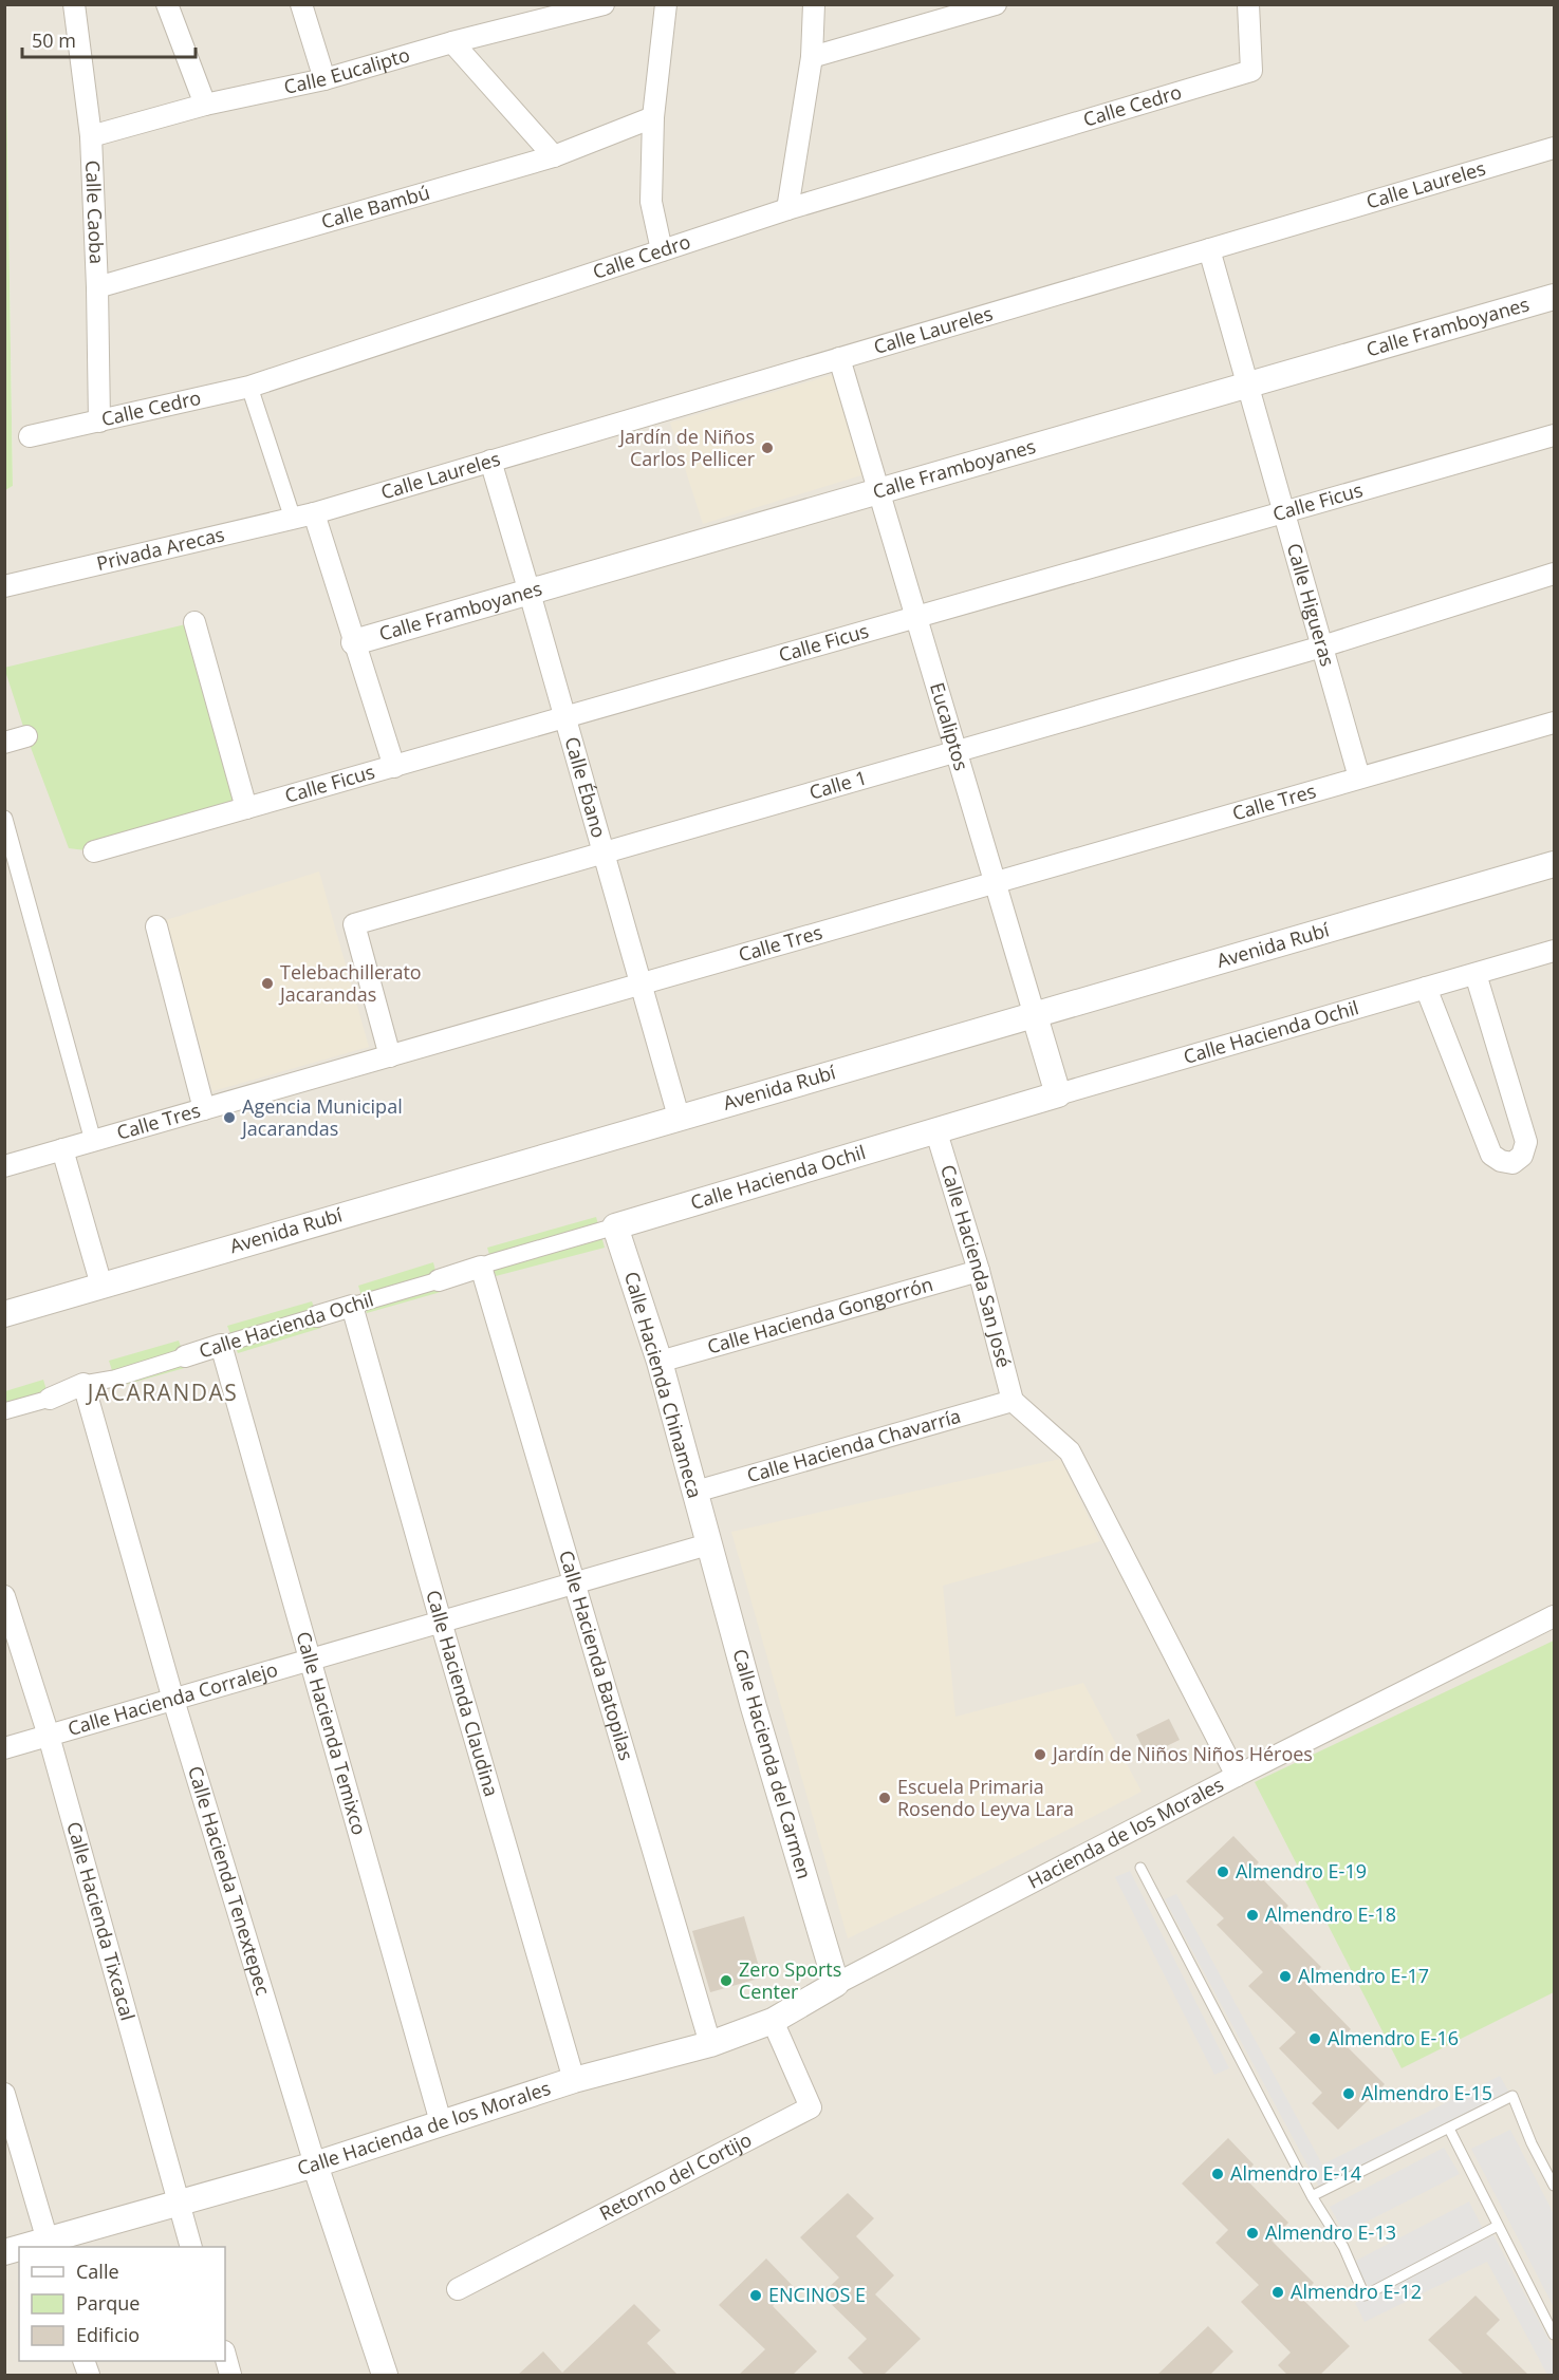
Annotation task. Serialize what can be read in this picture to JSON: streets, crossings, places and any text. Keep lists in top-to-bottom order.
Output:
{
  "streets": {
    "street": [
      "Calle Eucalipto",
      "Calle Cedro",
      "Calle Laureles",
      "Calle Bambú",
      "Calle Caoba",
      "Calle Framboyanes",
      "Calle Ficus",
      "Privada Arecas",
      "Calle Higueras",
      "Eucaliptos",
      "Calle 1",
      "Calle Ébano",
      "Calle Tres",
      "Avenida Rubí",
      "Calle Hacienda Ochil",
      "Calle Hacienda San José",
      "Calle Hacienda Gongorrón",
      "Calle Hacienda Chinameca",
      "Calle Hacienda Chavarría",
      "Calle Hacienda Batopilas",
      "Calle Hacienda Claudina",
      "Calle Hacienda Corralejo",
      "Calle Hacienda Temixco",
      "Calle Hacienda del Carmen",
      "Hacienda de los Morales",
      "Calle Hacienda Tenextepec",
      "Calle Hacienda Tixcacal",
      "Calle Hacienda de los Morales",
      "Retorno del Cortijo"
    ]
  },
  "crossings": [
    ["Calle Eucalipto", "Calle Caoba"],
    ["Calle Cedro", "Calle Caoba"],
    ["Calle Laureles", "Privada Arecas"],
    ["Calle Laureles", "Calle Higueras"],
    ["Calle Laureles", "Eucaliptos"],
    ["Calle Laureles", "Calle Ébano"],
    ["Calle Bambú", "Calle Caoba"],
    ["Calle Framboyanes", "Calle Higueras"],
    ["Calle Framboyanes", "Eucaliptos"],
    ["Calle Framboyanes", "Calle Ébano"],
    ["Calle Ficus", "Calle Higueras"],
    ["Calle Ficus", "Eucaliptos"],
    ["Calle Ficus", "Calle Ébano"],
    ["Calle Higueras", "Calle 1"],
    ["Calle Higueras", "Calle Tres"],
    ["Eucaliptos", "Calle 1"],
    ["Eucaliptos", "Calle Tres"],
    ["Eucaliptos", "Avenida Rubí"],
    ["Eucaliptos", "Calle Hacienda Ochil"],
    ["Calle 1", "Calle Ébano"],
    ["Calle 1", "Calle Tres"],
    ["Calle Ébano", "Calle Tres"],
    ["Calle Ébano", "Avenida Rubí"],
    ["Calle Hacienda Ochil", "Calle Hacienda San José"],
    ["Calle Hacienda Ochil", "Calle Hacienda Chinameca"],
    ["Calle Hacienda Ochil", "Calle Hacienda Batopilas"],
    ["Calle Hacienda Ochil", "Calle Hacienda Claudina"],
    ["Calle Hacienda Ochil", "Calle Hacienda Temixco"],
    ["Calle Hacienda Ochil", "Calle Hacienda Tenextepec"],
    ["Calle Hacienda San José", "Calle Hacienda Gongorrón"],
    ["Calle Hacienda San José", "Calle Hacienda Chavarría"],
    ["Calle Hacienda Gongorrón", "Calle Hacienda Chinameca"],
    ["Calle Hacienda Chinameca", "Calle Hacienda Chavarría"],
    ["Calle Hacienda Chinameca", "Calle Hacienda Corralejo"],
    ["Calle Hacienda Chinameca", "Calle Hacienda del Carmen"],
    ["Calle Hacienda Batopilas", "Calle Hacienda Corralejo"],
    ["Calle Hacienda Batopilas", "Calle Hacienda de los Morales"],
    ["Calle Hacienda Claudina", "Calle Hacienda Corralejo"],
    ["Calle Hacienda Claudina", "Calle Hacienda de los Morales"],
    ["Calle Hacienda Corralejo", "Calle Hacienda Temixco"],
    ["Calle Hacienda Corralejo", "Calle Hacienda del Carmen"],
    ["Calle Hacienda Corralejo", "Calle Hacienda Tenextepec"],
    ["Calle Hacienda Corralejo", "Calle Hacienda Tixcacal"],
    ["Calle Hacienda Temixco", "Calle Hacienda de los Morales"],
    ["Calle Hacienda del Carmen", "Hacienda de los Morales"],
    ["Calle Hacienda del Carmen", "Calle Hacienda de los Morales"],
    ["Hacienda de los Morales", "Calle Hacienda de los Morales"],
    ["Calle Hacienda Tenextepec", "Calle Hacienda de los Morales"],
    ["Calle Hacienda Tixcacal", "Calle Hacienda de los Morales"],
    ["Calle Hacienda de los Morales", "Retorno del Cortijo"]
  ],
  "districts": ["JACARANDAS"],
  "places": [
    "Jardín de Niños Carlos Pellicer",
    "Telebachillerato Jacarandas",
    "Agencia Municipal Jacarandas",
    "Jardín de Niños Niños Héroes",
    "Escuela Primaria Rosendo Leyva Lara",
    "Almendro E-19",
    "Almendro E-18",
    "Almendro E-17",
    "Zero Sports Center",
    "Almendro E-16",
    "Almendro E-15",
    "Almendro E-14",
    "Almendro E-13",
    "Almendro E-12",
    "ENCINOS E"
  ],
  "legend": ["Calle", "Parque", "Edificio"],
  "scale_bar": "50 m"
}
